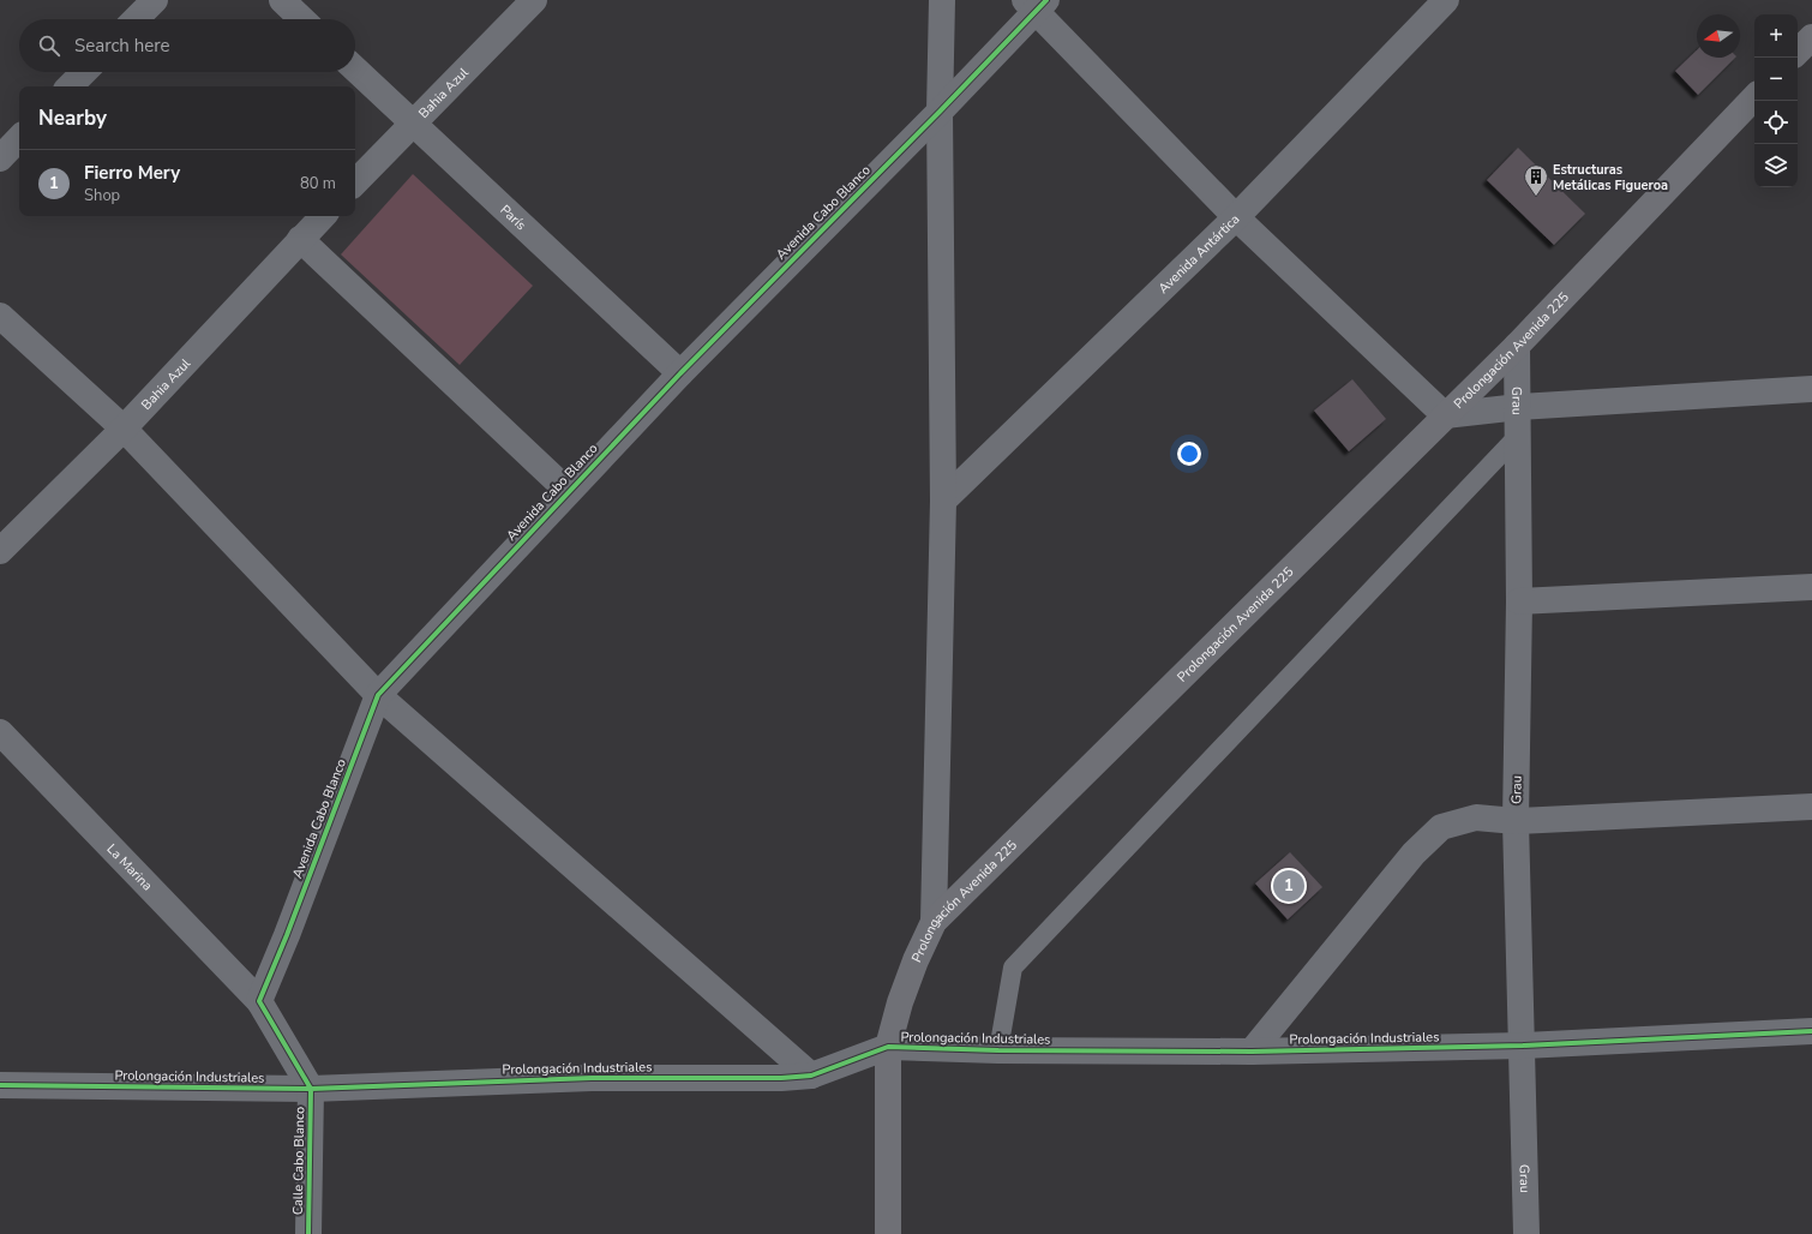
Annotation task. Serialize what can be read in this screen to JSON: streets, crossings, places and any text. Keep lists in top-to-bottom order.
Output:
{
  "streets": {
    "main road": ["Prolongación Avenida 225"],
    "street": [
      "Bahia Azul",
      "Avenida Cabo Blanco",
      "París",
      "Avenida Antártica",
      "Grau",
      "La Marina",
      "Prolongación Industriales",
      "Calle Cabo Blanco"
    ]
  },
  "crossings": [
    ["Bahia Azul", "París"],
    ["Avenida Cabo Blanco", "París"],
    ["Avenida Cabo Blanco", "La Marina"],
    ["Prolongación Avenida 225", "Grau"],
    ["Prolongación Avenida 225", "Prolongación Industriales"],
    ["Grau", "Prolongación Industriales"],
    ["Prolongación Industriales", "Calle Cabo Blanco"]
  ],
  "places": {
    "building": ["Estructuras Metálicas Figueroa"]
  },
  "north": "left",
  "page": {
    "map_buttons": ["+", "−"],
    "search": "Search here",
    "heading": "Nearby",
    "list": [
      {
        "mark": "1",
        "name": "Fierro Mery",
        "note": "Shop",
        "value": "80 m"
      }
    ],
    "pins": "1"
  }
}
